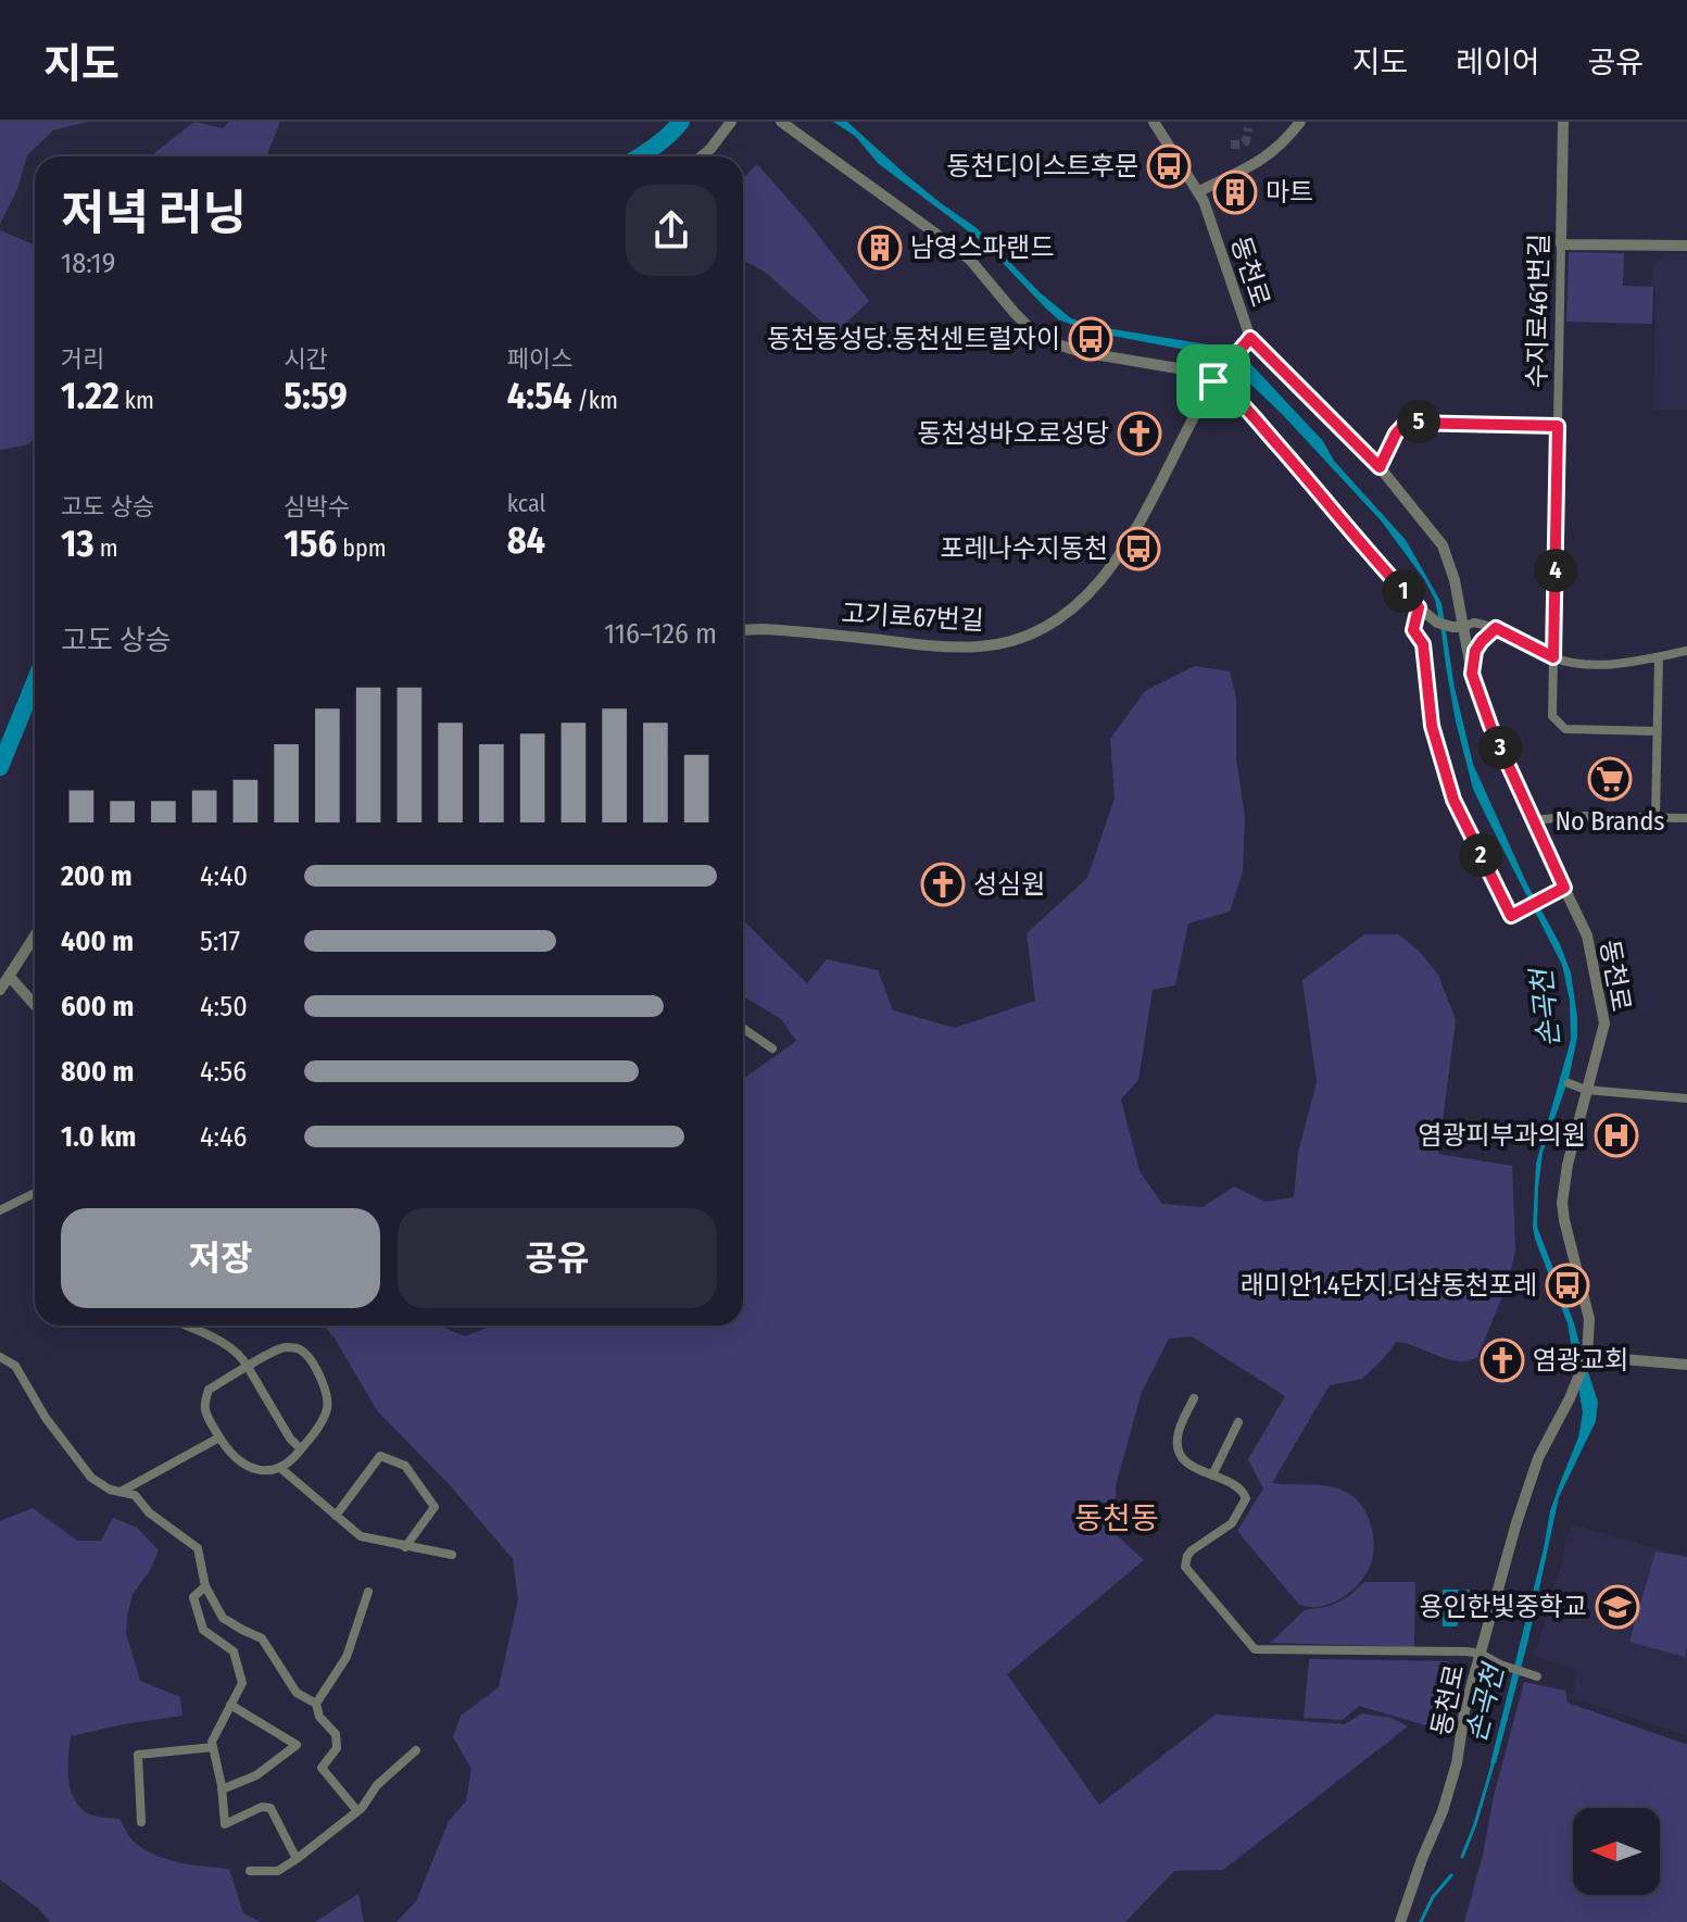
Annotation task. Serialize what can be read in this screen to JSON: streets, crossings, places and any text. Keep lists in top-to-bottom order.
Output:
{
  "streets": {
    "street": ["동천로", "수지로461번길", "고기로67번길"]
  },
  "crossings": [
    ["동천로", "고기로67번길"]
  ],
  "districts": ["동천동"],
  "water": ["손곡천"],
  "places": {
    "bus stop": [
      "동천디이스트후문",
      "동천동성당.동천센트럴자이",
      "포레나수지동천",
      "래미안1.4단지.더샵동천포레"
    ],
    "building": ["마트", "남영스파랜드"],
    "church": ["동천성바오로성당", "성심원", "염광교회"],
    "supermarket": ["No Brands"],
    "hospital": ["염광피부과의원"],
    "school or university": ["용인한빛중학교"]
  },
  "north": "left",
  "page": {
    "header": "지도",
    "nav": ["지도", "레이어", "공유"],
    "heading": ["저녁 러닝", "18:19"],
    "stats": [
      ["거리", "1.22 km"],
      ["시간", "5:59"],
      ["페이스", "4:54 /km"],
      ["고도 상승", "13 m"],
      ["심박수", "156 bpm"],
      ["kcal", "84"]
    ],
    "pins": [
      "5",
      "4",
      "1",
      "3",
      "2"
    ],
    "chart": ["고도 상승", "116–126 m"],
    "list": [
      {
        "name": "200 m",
        "note": "4:40"
      },
      {
        "name": "400 m",
        "note": "5:17"
      },
      {
        "name": "600 m",
        "note": "4:50"
      },
      {
        "name": "800 m",
        "note": "4:56"
      },
      {
        "name": "1.0 km",
        "note": "4:46"
      }
    ],
    "buttons": ["저장", "공유"]
  }
}
